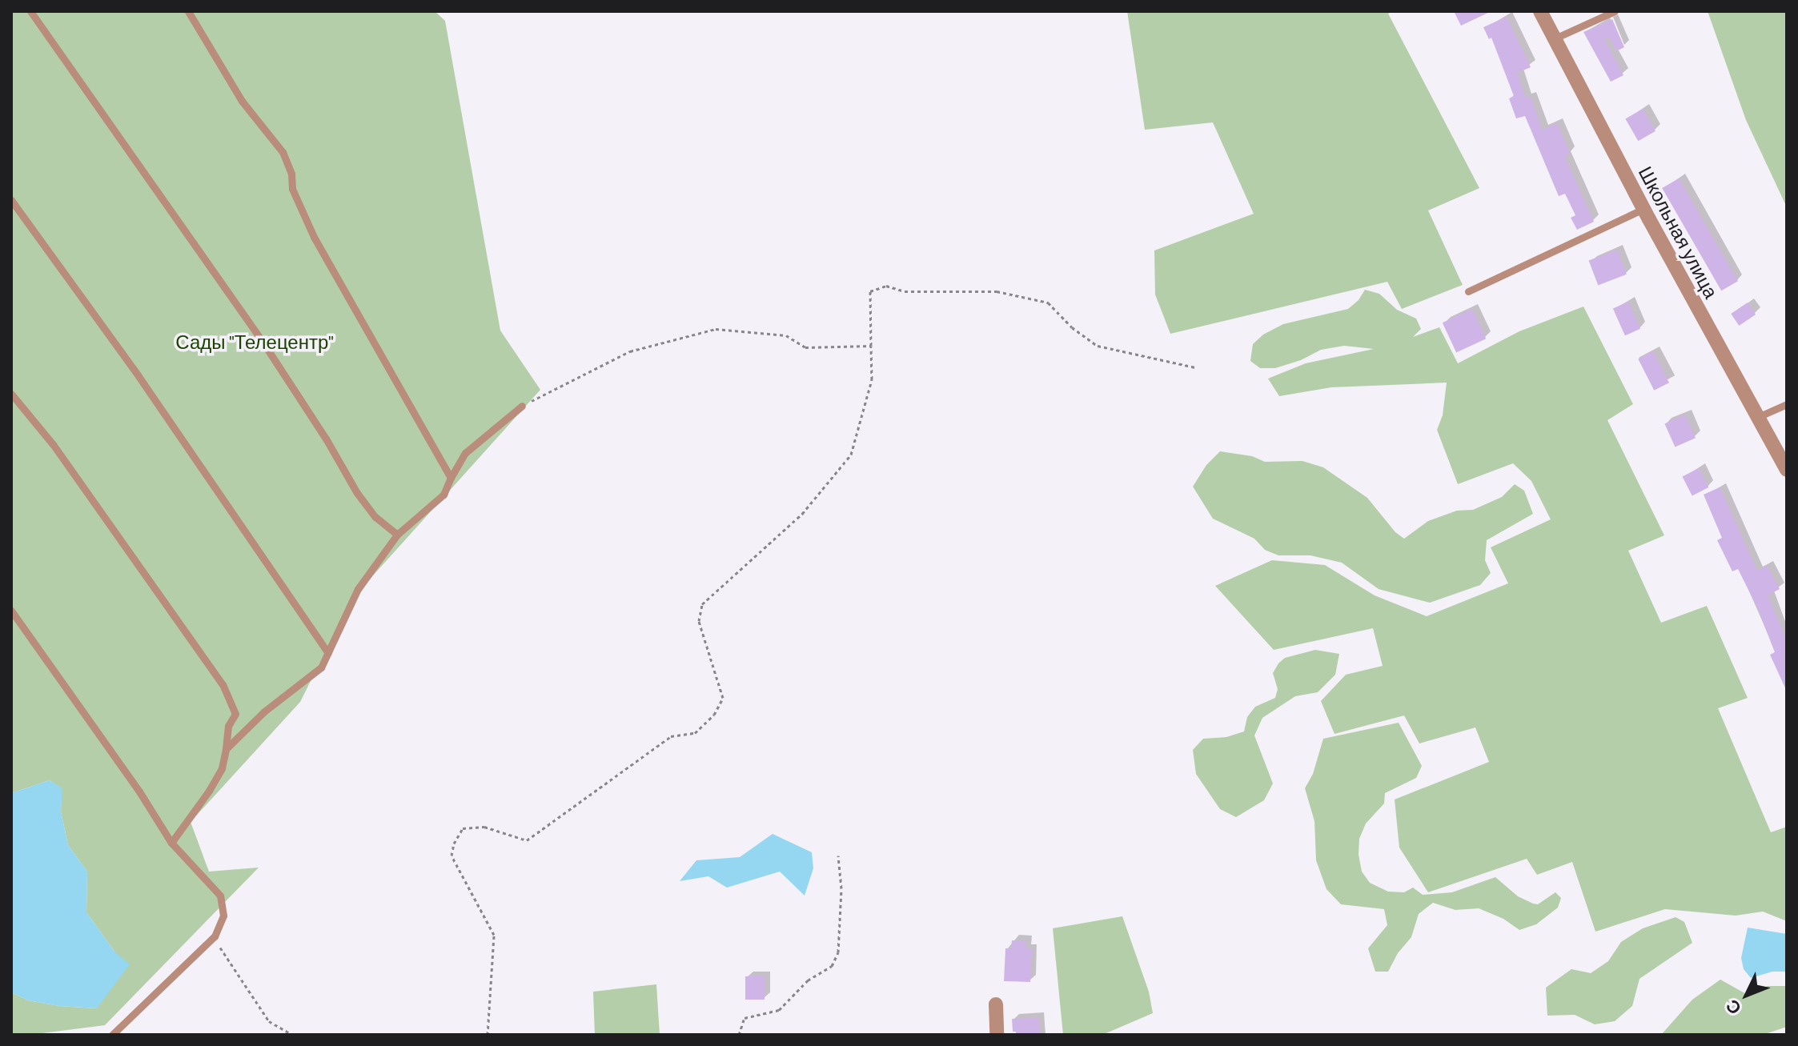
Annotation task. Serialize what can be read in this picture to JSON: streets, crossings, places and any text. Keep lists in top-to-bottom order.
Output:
{
  "streets": {
    "street": ["Школьная улица"]
  },
  "parks": ["Сады \"Телецентр\""],
  "north": "bottom left"
}
